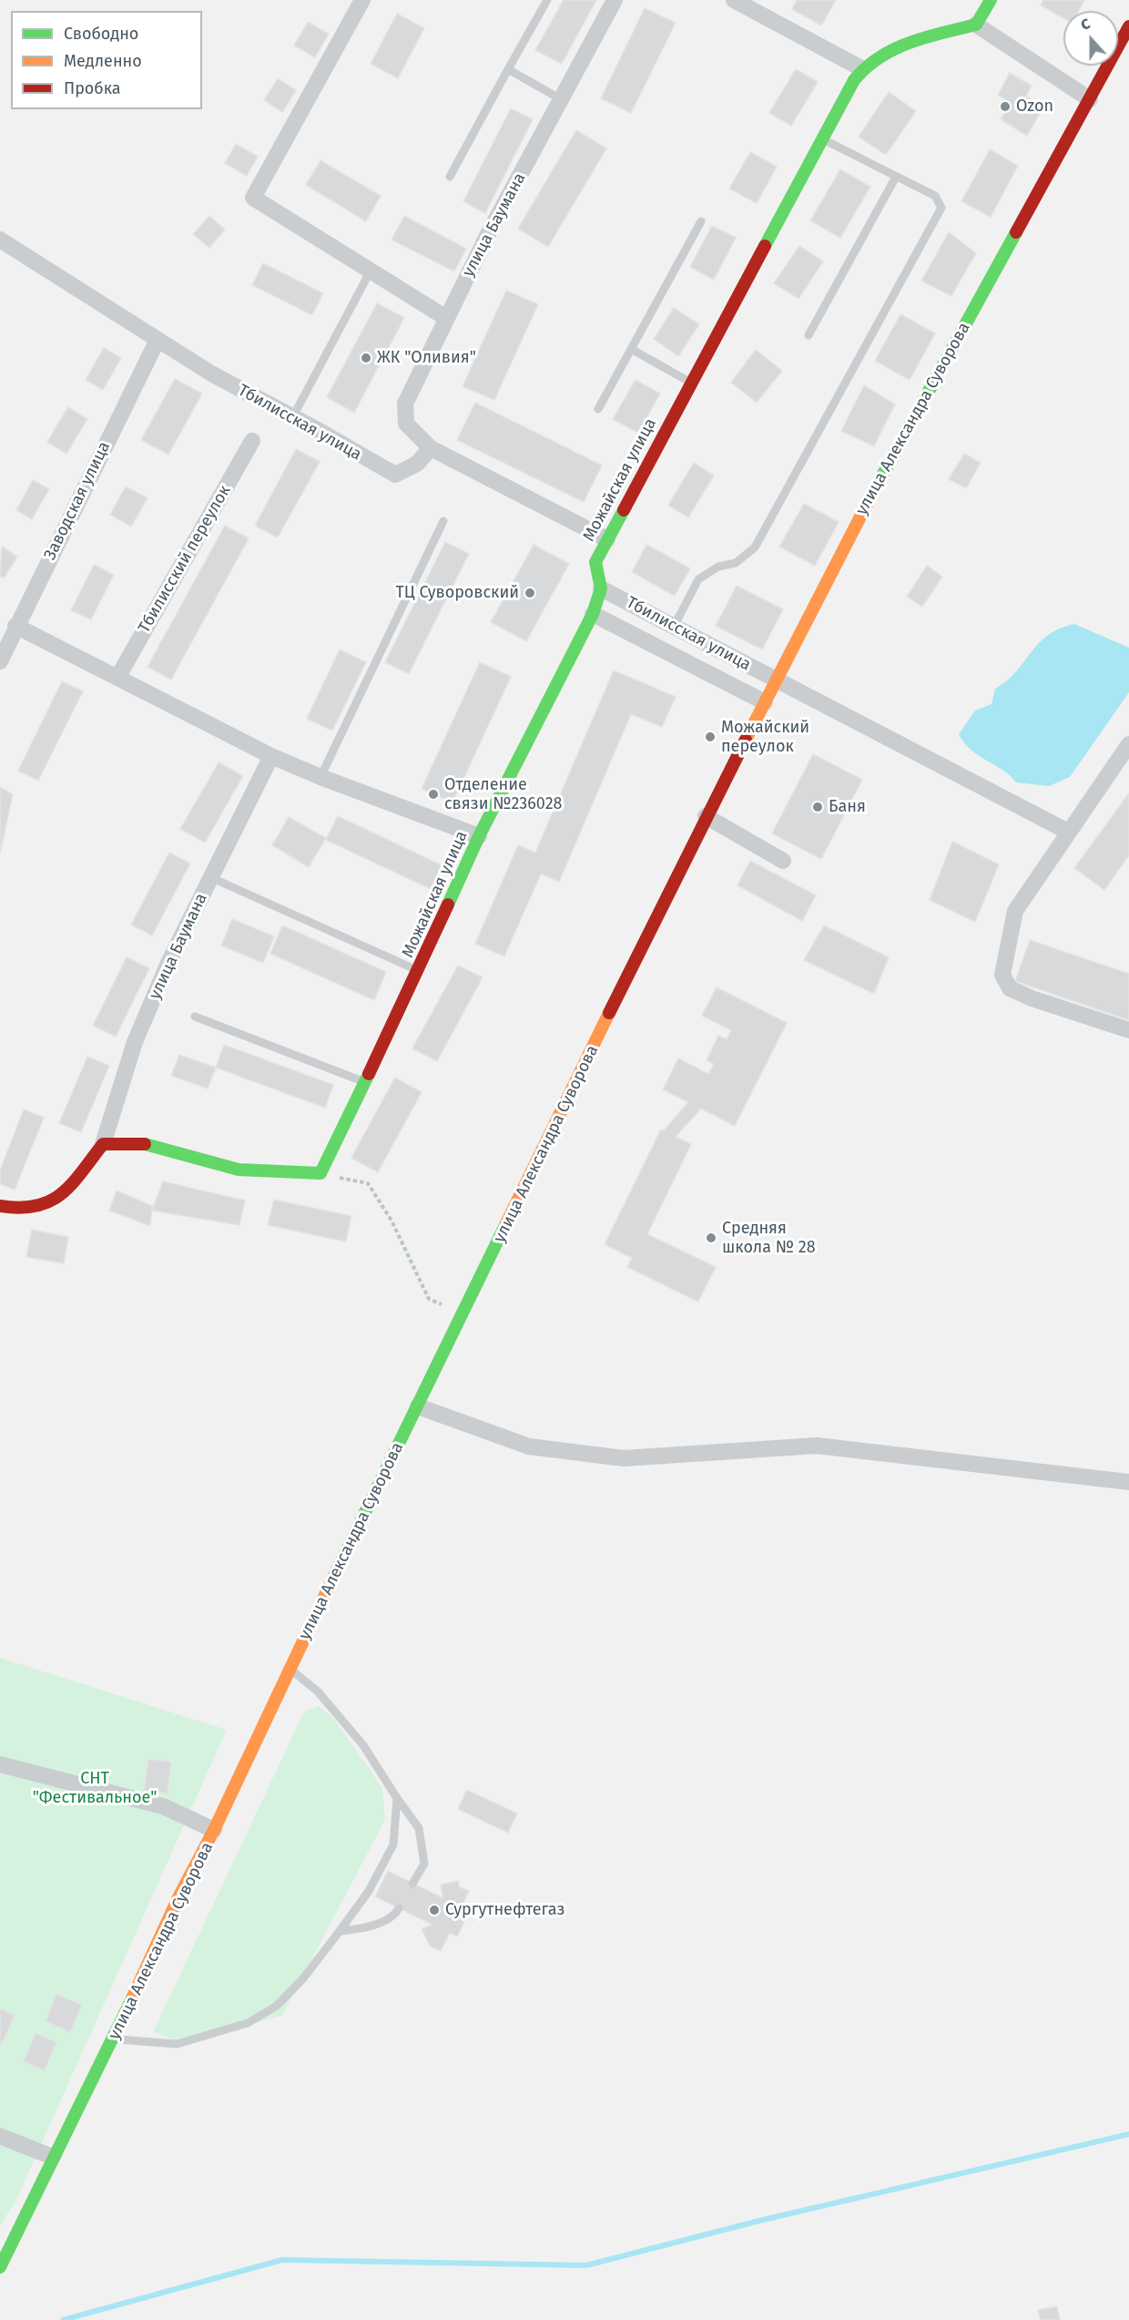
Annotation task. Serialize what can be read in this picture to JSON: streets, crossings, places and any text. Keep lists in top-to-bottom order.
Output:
{
  "streets": {
    "main road": ["улица Александра Суворова", "Можайская улица"],
    "street": [
      "улица Баумана",
      "Тбилисская улица",
      "Заводская улица",
      "Тбилисский переулок"
    ]
  },
  "crossings": [
    ["улица Баумана", "Тбилисская улица"],
    ["улица Александра Суворова", "Тбилисская улица"],
    ["Тбилисская улица", "Можайская улица"],
    ["Тбилисская улица", "Заводская улица"]
  ],
  "parks": ["СНТ \"Фестивальное\""],
  "places": [
    "Ozon",
    "ЖК \"Оливия\"",
    "ТЦ Суворовский",
    "Можайский переулок",
    "Отделение связи №236028",
    "Баня",
    "Средняя школа № 28",
    "Сургутнефтегаз"
  ],
  "legend": ["Свободно", "Медленно", "Пробка"],
  "north": "top"
}
